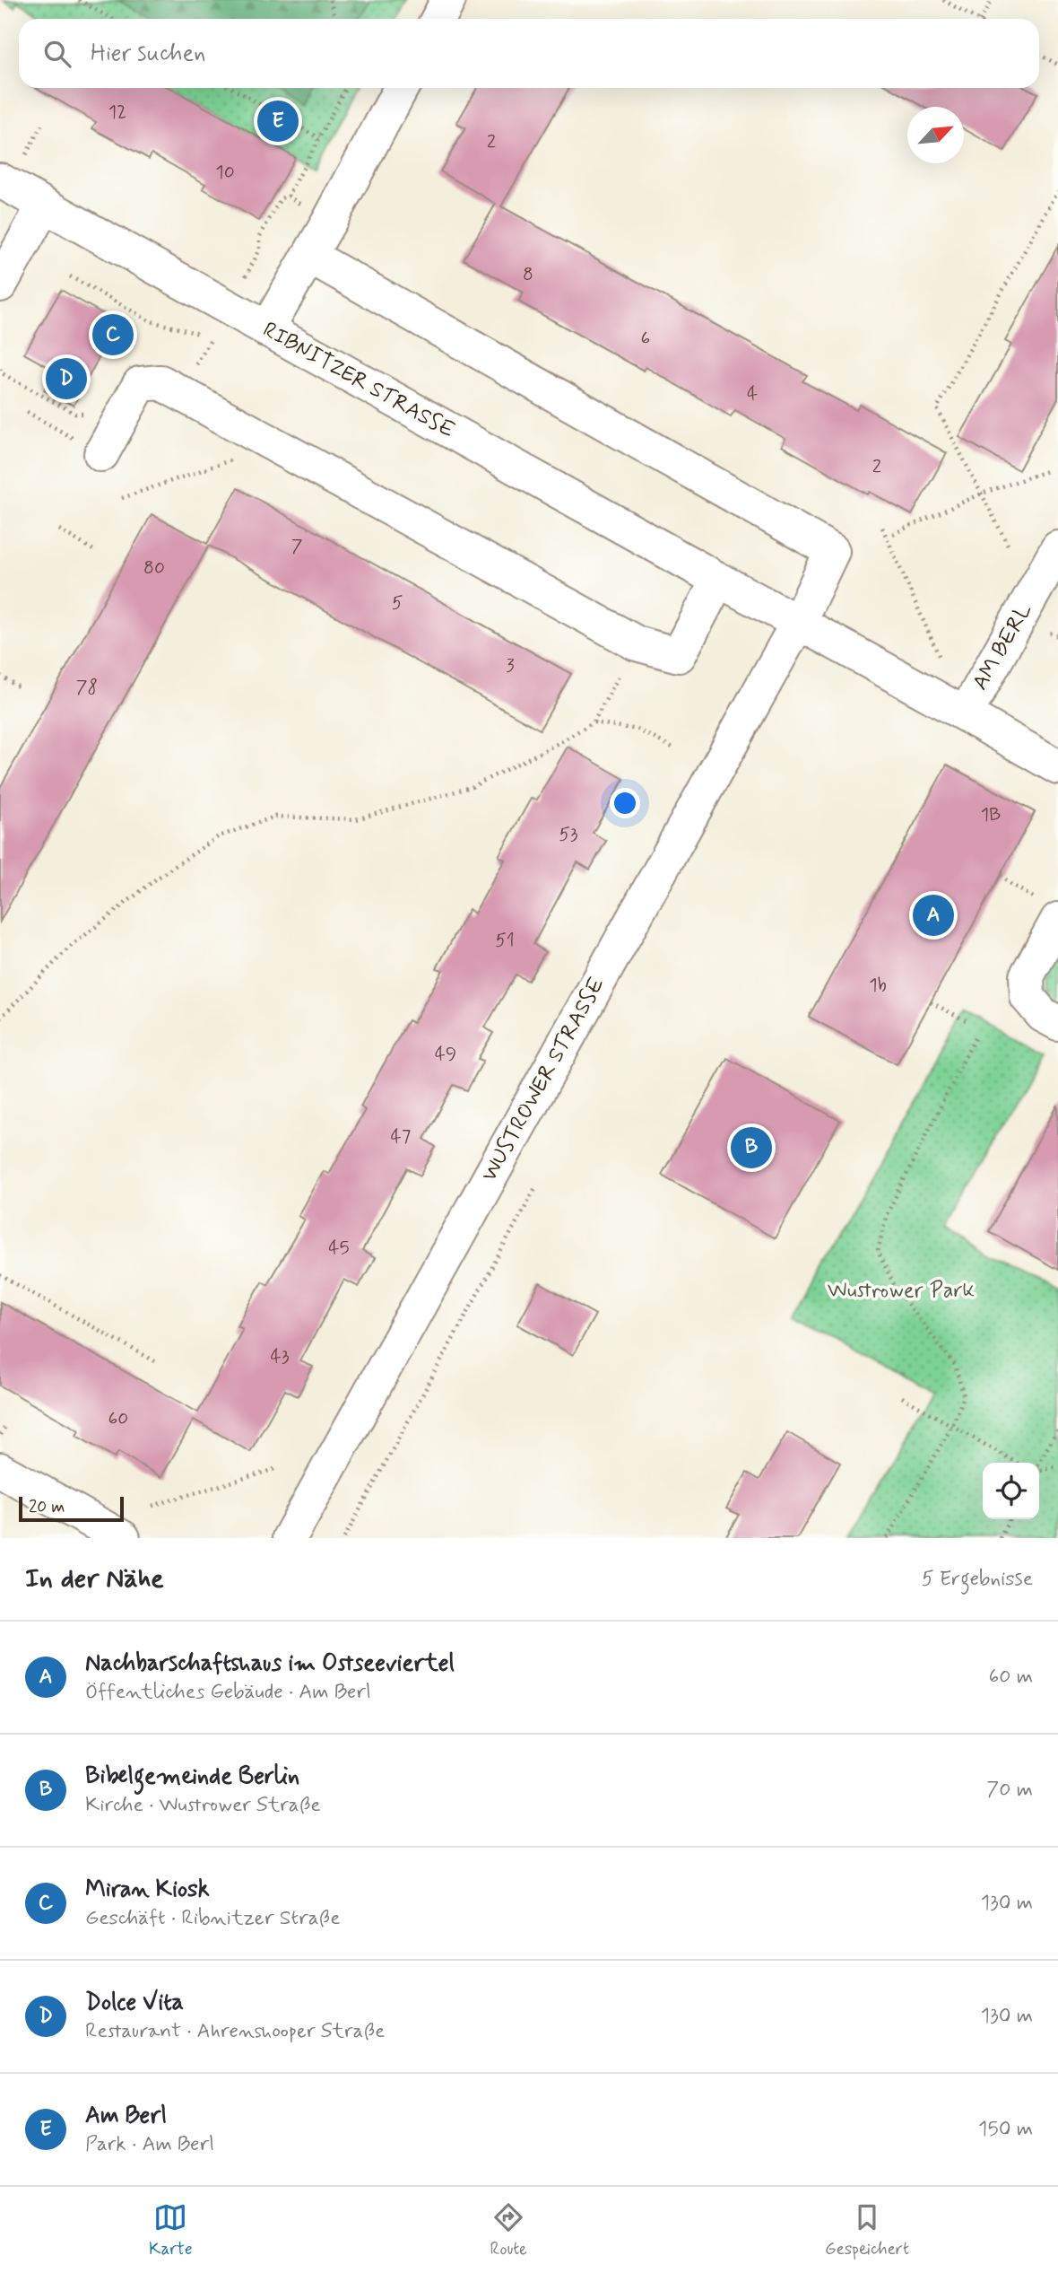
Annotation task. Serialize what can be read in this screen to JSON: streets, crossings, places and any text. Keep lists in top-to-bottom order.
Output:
{
  "streets": {
    "street": ["RIBNITZER STRASSE", "AM BERL", "WUSTROWER STRASSE"]
  },
  "crossings": [
    ["RIBNITZER STRASSE", "AM BERL"],
    ["RIBNITZER STRASSE", "WUSTROWER STRASSE"]
  ],
  "parks": ["Wustrower Park"],
  "house_numbers": [
    "12",
    "2",
    "10",
    "8",
    "6",
    "4",
    "2",
    "7",
    "80",
    "5",
    "3",
    "78",
    "1B",
    "53",
    "51",
    "1b",
    "49",
    "47",
    "45",
    "43",
    "60"
  ],
  "scale_bar": "20 m",
  "north": "top right",
  "page": {
    "search": "Hier suchen",
    "pins": [
      "E",
      "C",
      "D",
      "A",
      "B"
    ],
    "scale": "20 m",
    "heading": ["In der Nähe", "5 Ergebnisse"],
    "list": [
      {
        "mark": "A",
        "name": "Nachbarschaftshaus im Ostseeviertel",
        "note": "Öffentliches Gebäude · Am Berl",
        "value": "60 m"
      },
      {
        "mark": "B",
        "name": "Bibelgemeinde Berlin",
        "note": "Kirche · Wustrower Straße",
        "value": "70 m"
      },
      {
        "mark": "C",
        "name": "Miran Kiosk",
        "note": "Geschäft · Ribnitzer Straße",
        "value": "130 m"
      },
      {
        "mark": "D",
        "name": "Dolce Vita",
        "note": "Restaurant · Ahrenshooper Straße",
        "value": "130 m"
      },
      {
        "mark": "E",
        "name": "Am Berl",
        "note": "Park · Am Berl",
        "value": "150 m"
      }
    ],
    "nav": ["Karte", "Route", "Gespeichert"]
  }
}
